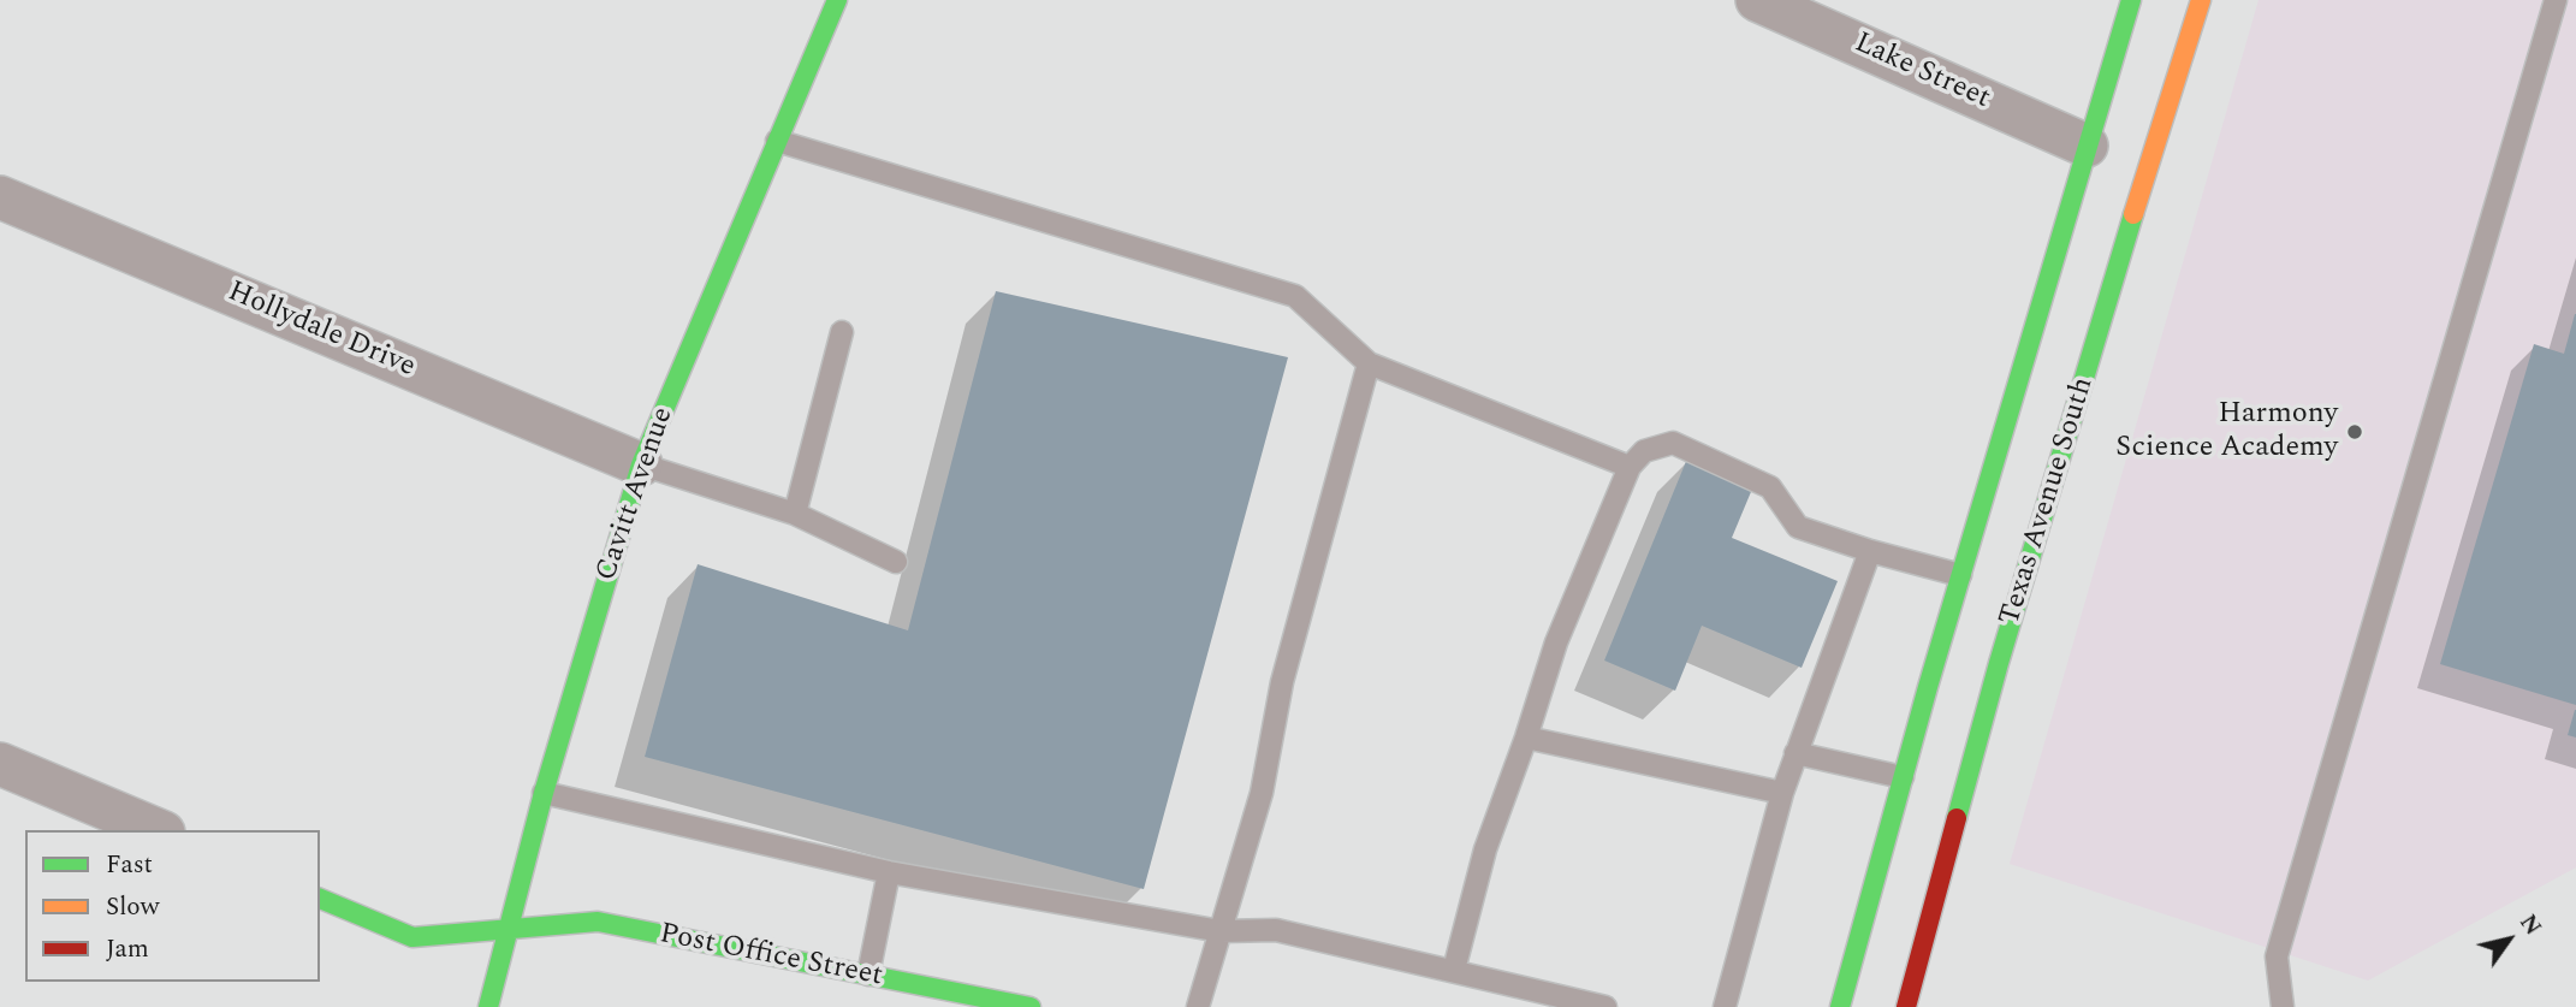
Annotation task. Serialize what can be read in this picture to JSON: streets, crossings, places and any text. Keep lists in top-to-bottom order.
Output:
{
  "streets": {
    "main road": ["Cavitt Avenue", "Texas Avenue South", "Post Office Street"],
    "street": ["Lake Street", "Hollydale Drive"]
  },
  "crossings": [
    ["Hollydale Drive", "Cavitt Avenue"],
    ["Cavitt Avenue", "Post Office Street"]
  ],
  "places": ["Harmony Science Academy"],
  "legend": ["Fast", "Slow", "Jam"],
  "north": "top right"
}
